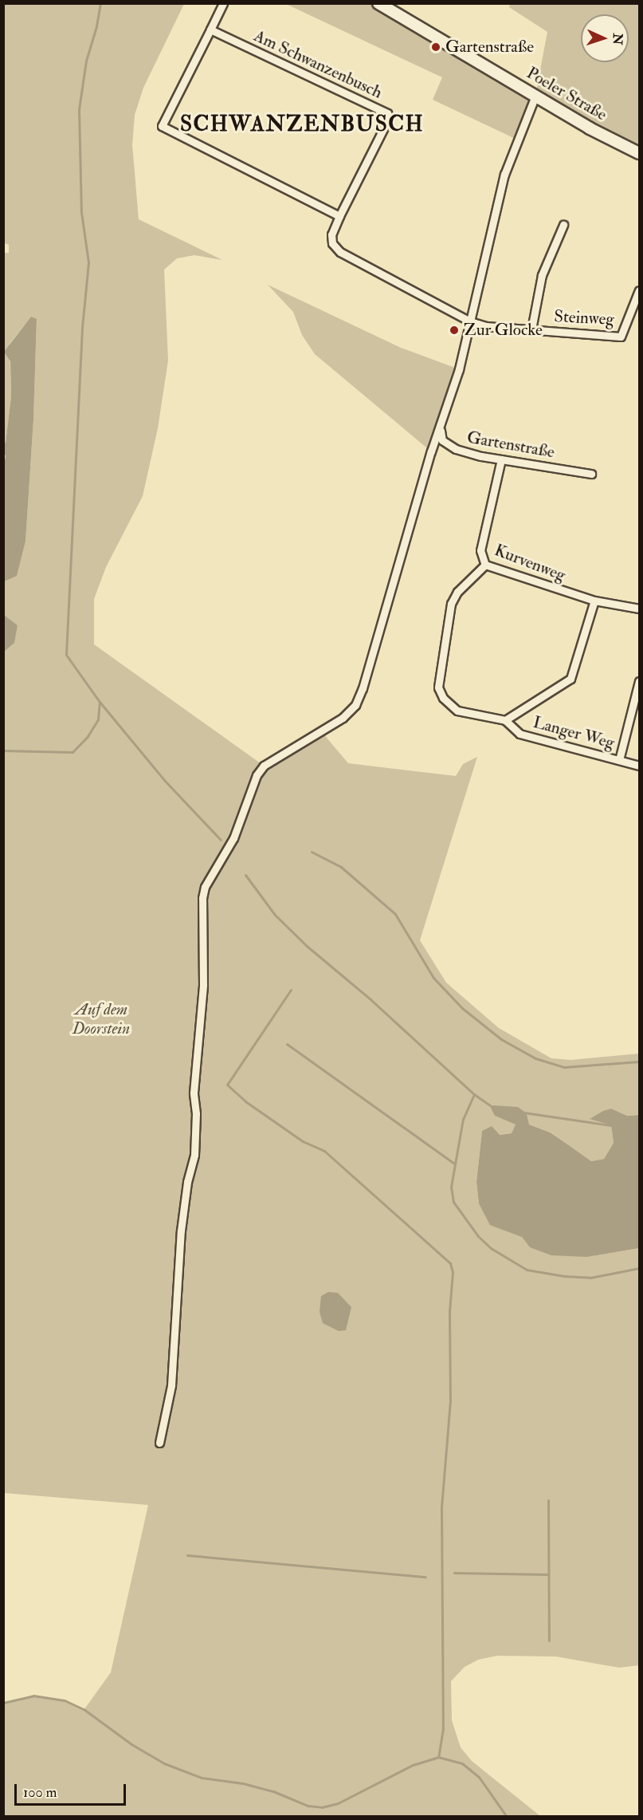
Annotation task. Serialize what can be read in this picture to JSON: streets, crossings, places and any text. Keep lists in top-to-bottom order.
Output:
{
  "streets": {
    "main road": ["Poeler Straße"],
    "street": [
      "Am Schwanzenbusch",
      "Steinweg",
      "Gartenstraße",
      "Kurvenweg",
      "Langer Weg"
    ]
  },
  "crossings": [
    ["Am Schwanzenbusch", "Steinweg"],
    ["Gartenstraße", "Kurvenweg"],
    ["Kurvenweg", "Langer Weg"]
  ],
  "districts": ["SCHWANZENBUSCH"],
  "parks": ["Auf dem Doorstein"],
  "places": ["Gartenstraße", "Zur Glocke"],
  "scale_bar": "100 m",
  "north": "right"
}
